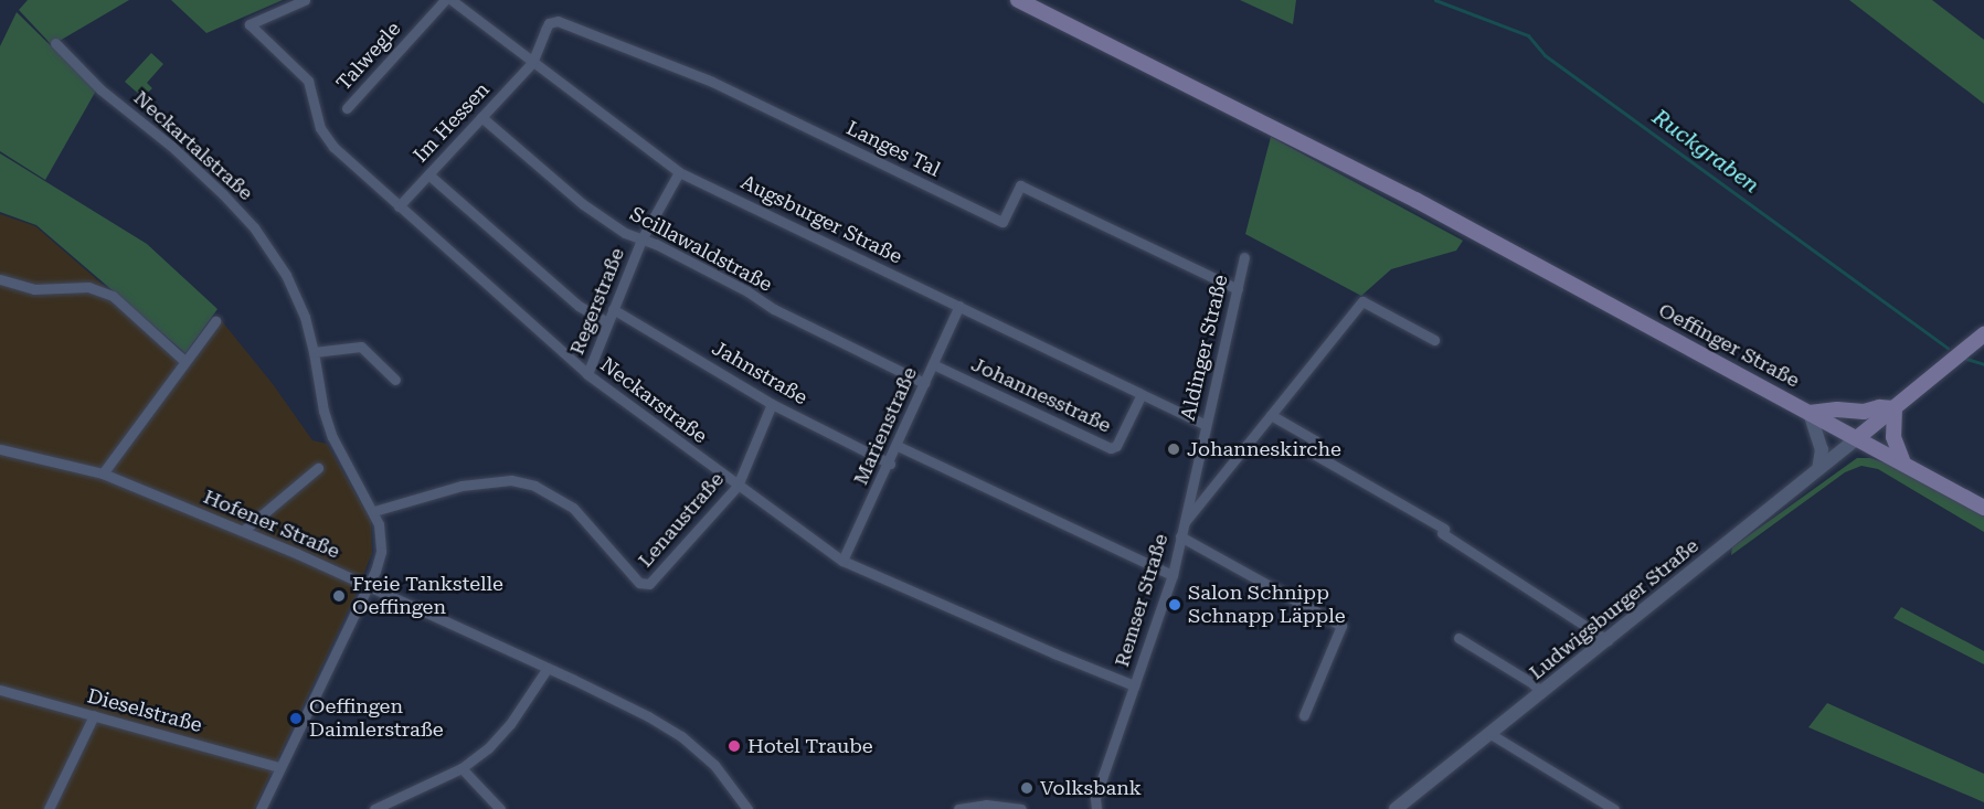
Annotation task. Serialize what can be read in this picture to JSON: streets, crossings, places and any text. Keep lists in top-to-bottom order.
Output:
{
  "streets": {
    "main road": ["Oeffinger Straße"],
    "street": [
      "Talwegle",
      "Im Hessen",
      "Neckartalstraße",
      "Langes Tal",
      "Augsburger Straße",
      "Scillawaldstraße",
      "Regerstraße",
      "Aldinger Straße",
      "Jahnstraße",
      "Johannesstraße",
      "Neckarstraße",
      "Marienstraße",
      "Lenaustraße",
      "Hofener Straße",
      "Remser Straße",
      "Ludwigsburger Straße",
      "Dieselstraße"
    ]
  },
  "crossings": [
    ["Im Hessen", "Langes Tal"],
    ["Im Hessen", "Augsburger Straße"],
    ["Im Hessen", "Scillawaldstraße"],
    ["Im Hessen", "Neckarstraße"],
    ["Neckartalstraße", "Lenaustraße"],
    ["Neckartalstraße", "Hofener Straße"],
    ["Neckartalstraße", "Dieselstraße"],
    ["Langes Tal", "Augsburger Straße"],
    ["Langes Tal", "Aldinger Straße"],
    ["Augsburger Straße", "Regerstraße"],
    ["Augsburger Straße", "Aldinger Straße"],
    ["Augsburger Straße", "Johannesstraße"],
    ["Augsburger Straße", "Marienstraße"],
    ["Scillawaldstraße", "Regerstraße"],
    ["Scillawaldstraße", "Marienstraße"],
    ["Regerstraße", "Jahnstraße"],
    ["Regerstraße", "Neckarstraße"],
    ["Oeffinger Straße", "Ludwigsburger Straße"],
    ["Aldinger Straße", "Remser Straße"],
    ["Jahnstraße", "Marienstraße"],
    ["Jahnstraße", "Lenaustraße"],
    ["Johannesstraße", "Marienstraße"],
    ["Neckarstraße", "Marienstraße"],
    ["Neckarstraße", "Lenaustraße"],
    ["Neckarstraße", "Remser Straße"]
  ],
  "water": ["Ruckgraben"],
  "places": [
    "Johanneskirche",
    "Freie Tankstelle Oeffingen",
    "Salon Schnipp Schnapp Läpple",
    "Oeffingen Daimlerstraße",
    "Hotel Traube",
    "Volksbank"
  ]
}
